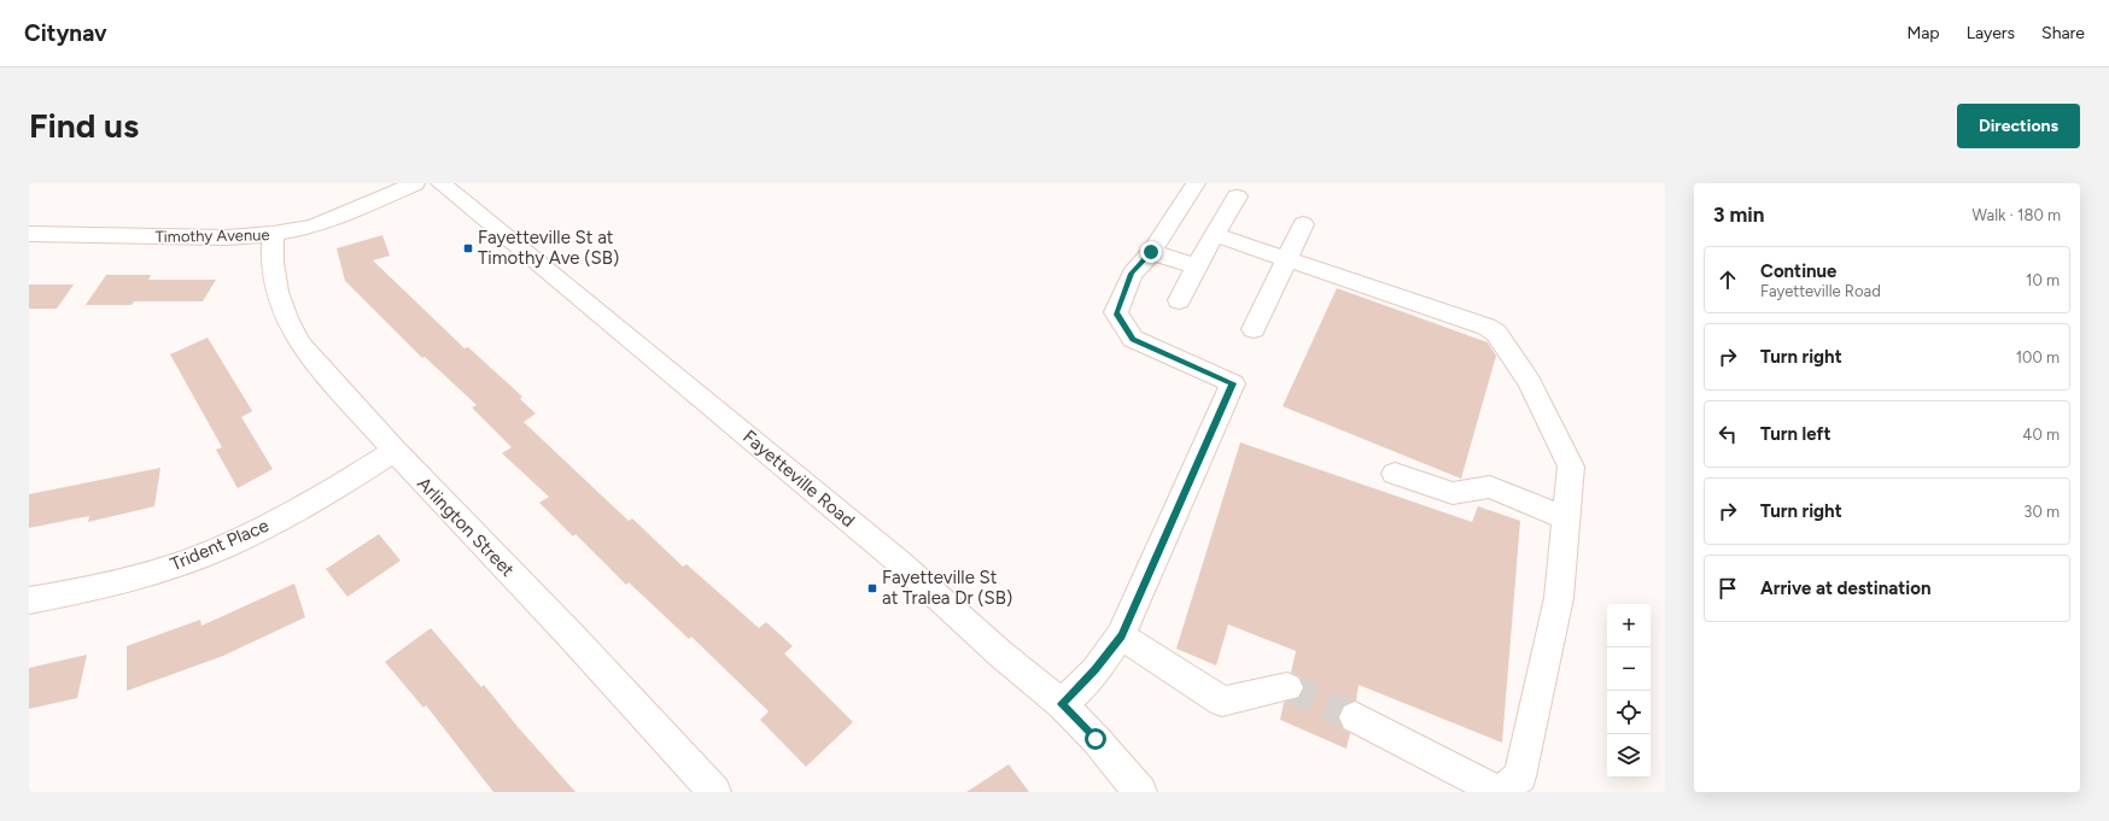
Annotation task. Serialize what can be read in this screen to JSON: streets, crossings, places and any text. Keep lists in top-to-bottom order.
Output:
{
  "streets": {
    "street": [
      "Timothy Avenue",
      "Fayetteville Road",
      "Arlington Street",
      "Trident Place"
    ]
  },
  "crossings": [
    ["Timothy Avenue", "Arlington Street"],
    ["Arlington Street", "Trident Place"]
  ],
  "places": {
    "transit": ["Fayetteville St at Timothy Ave (SB)", "Fayetteville St at Tralea Dr (SB)"]
  },
  "page": {
    "header": "Citynav",
    "nav": ["Map", "Layers", "Share"],
    "buttons": "Directions",
    "title": "Find us",
    "heading": ["3 min", "Walk · 180 m"],
    "list": [
      ["Continue", "Fayetteville Road", "10 m"],
      ["Turn right", "100 m"],
      ["Turn left", "40 m"],
      ["Turn right", "30 m"],
      "Arrive at destination"
    ],
    "map_buttons": ["+", "−"]
  }
}
